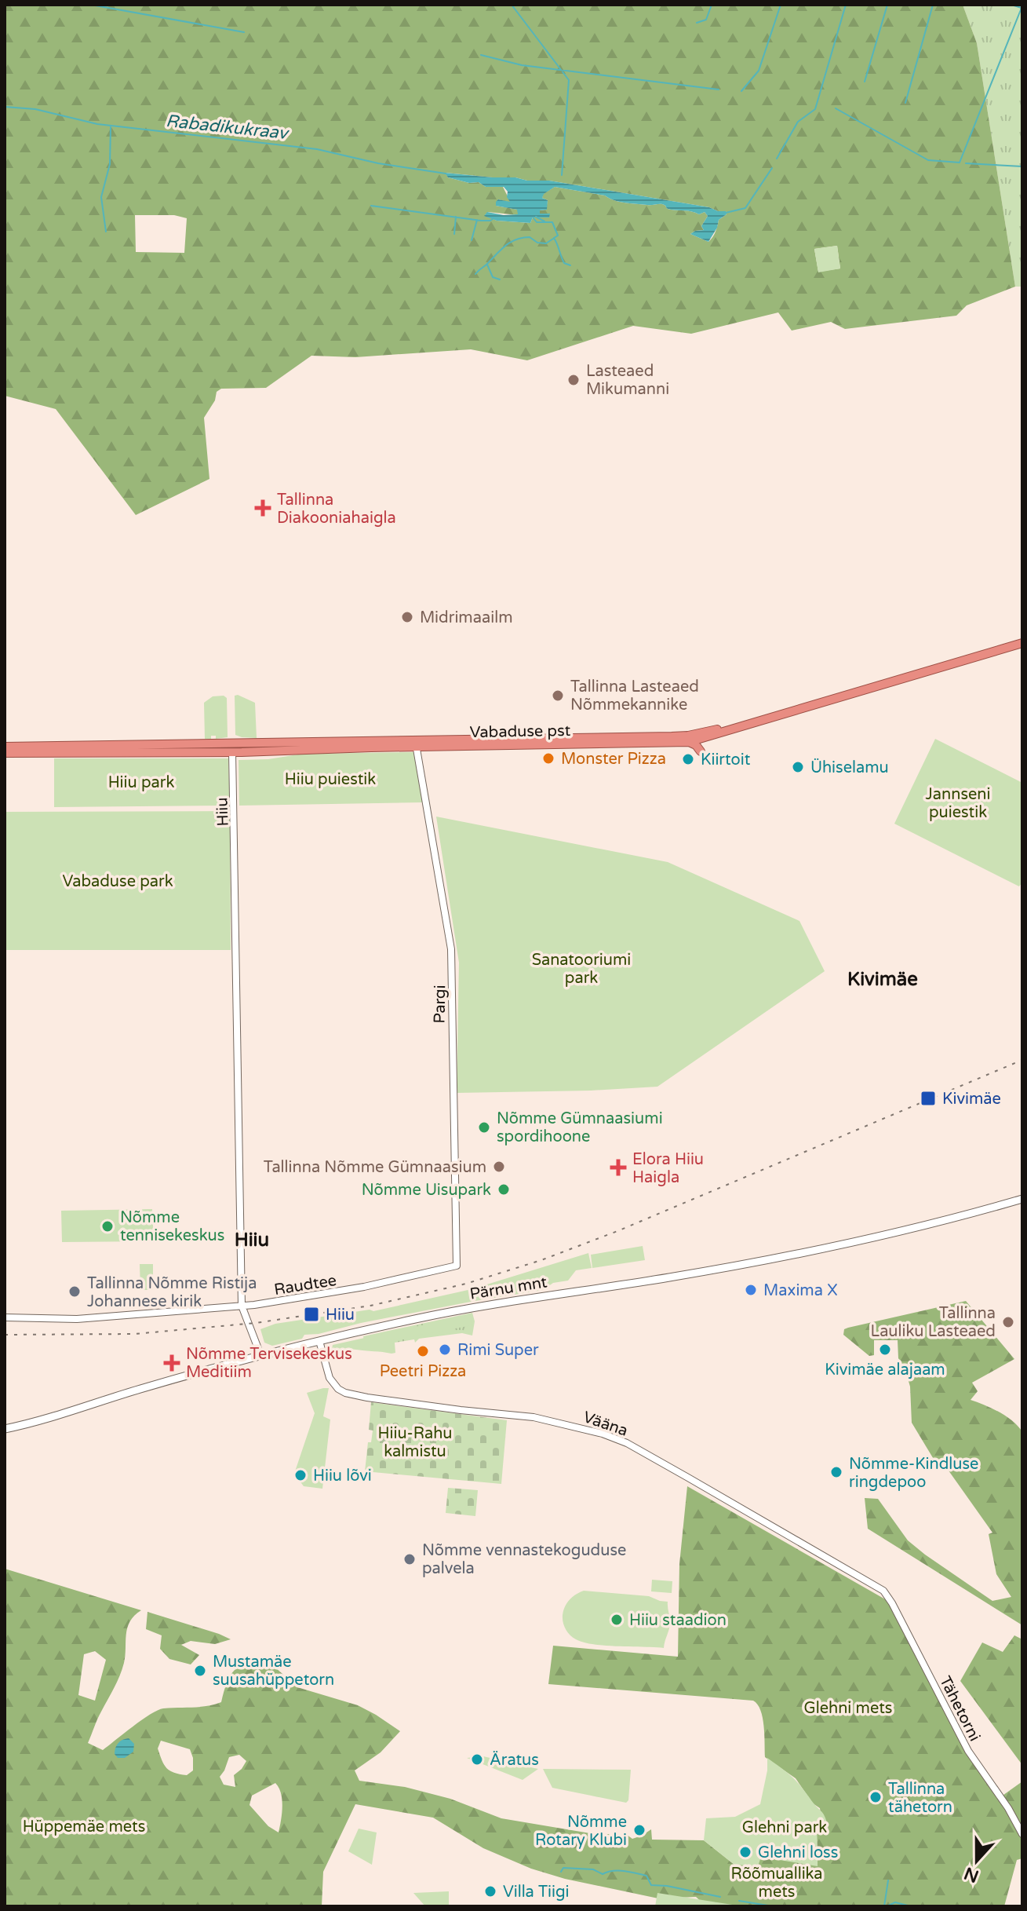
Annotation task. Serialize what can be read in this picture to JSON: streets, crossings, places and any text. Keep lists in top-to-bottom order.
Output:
{
  "streets": {
    "highway": ["Vabaduse pst"],
    "main road": ["Pärnu mnt"],
    "street": [
      "Hiiu",
      "Pargi",
      "Raudtee",
      "Vääna",
      "Tähetorni"
    ]
  },
  "crossings": [
    ["Vabaduse pst", "Hiiu"],
    ["Vabaduse pst", "Pargi"],
    ["Hiiu", "Raudtee"],
    ["Hiiu", "Pärnu mnt"],
    ["Pargi", "Raudtee"],
    ["Pärnu mnt", "Vääna"],
    ["Vääna", "Tähetorni"]
  ],
  "districts": ["Kivimäe", "Hiiu"],
  "water": ["Rabadikukraav"],
  "parks": [
    "Hiiu puiestik",
    "Hiiu park",
    "Jannseni puiestik",
    "Vabaduse park",
    "Sanatooriumi park",
    "Hiiu-Rahu kalmistu",
    "Glehni mets",
    "Hüppemäe mets",
    "Glehni park",
    "Rõõmuallika mets"
  ],
  "places": {
    "other": [
      "Lasteaed Mikumanni",
      "Midrimaailm",
      "Tallinna Lasteaed Nõmmekannike",
      "Monster Pizza",
      "Kiirtoit",
      "Ühiselamu",
      "Nõmme Gümnaasiumi spordihoone",
      "Tallinna Nõmme Gümnaasium",
      "Nõmme Uisupark",
      "Nõmme tennisekeskus",
      "Maxima X",
      "Tallinna Nõmme Ristija Johannese kirik",
      "Tallinna Lauliku Lasteaed",
      "Rimi Super",
      "Kivimäe alajaam",
      "Peetri Pizza",
      "Nõmme-Kindluse ringdepoo",
      "Hiiu lõvi",
      "Nõmme vennastekoguduse palvela",
      "Hiiu staadion",
      "Mustamäe suusahüppetorn",
      "Äratus",
      "Tallinna tähetorn",
      "Nõmme Rotary Klubi",
      "Glehni loss",
      "Villa Tiigi"
    ],
    "health": ["Tallinna Diakooniahaigla", "Elora Hiiu Haigla", "Nõmme Tervisekeskus Meditiim"],
    "transit": ["Kivimäe", "Hiiu"]
  },
  "north": "bottom"
}
